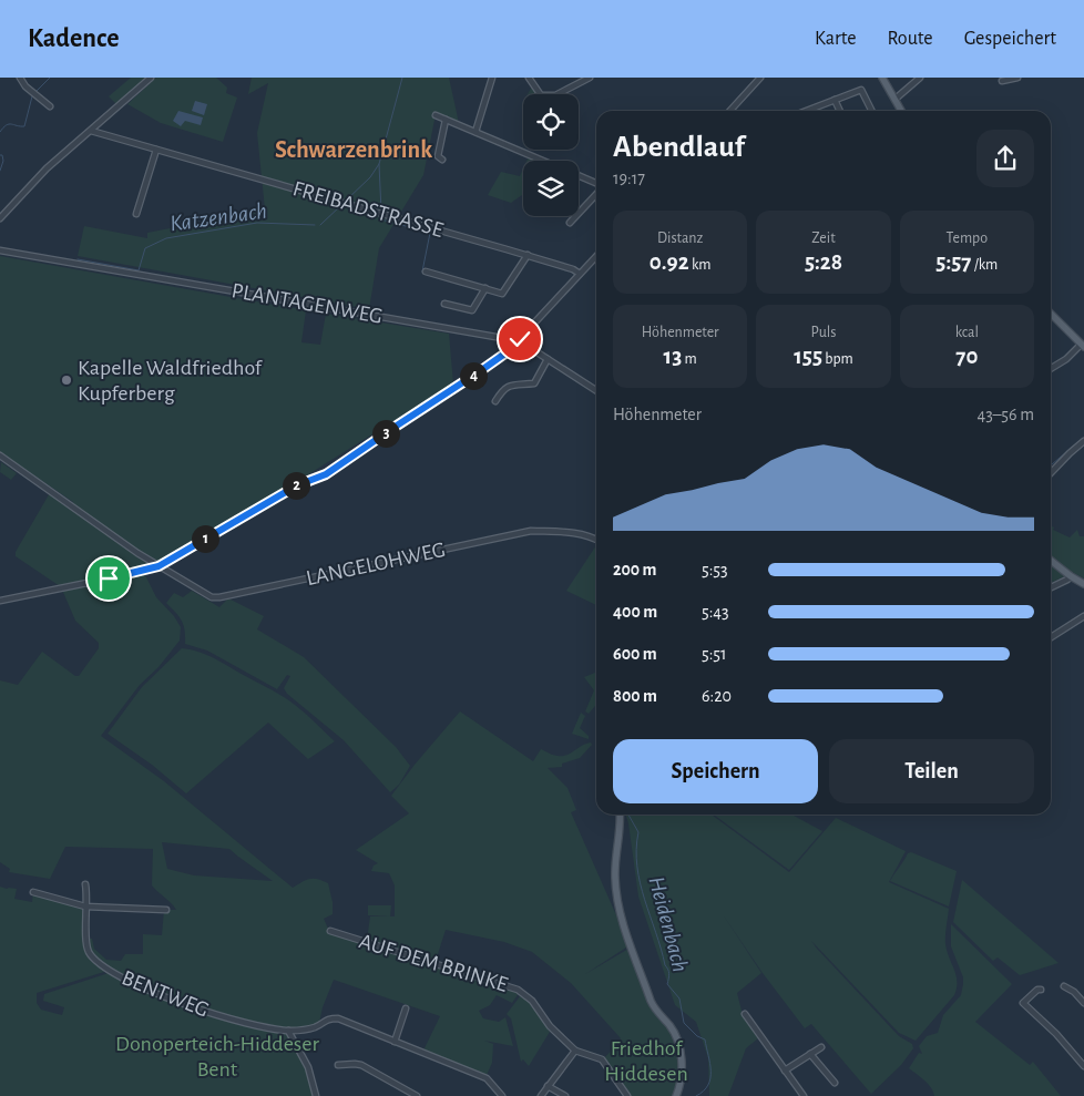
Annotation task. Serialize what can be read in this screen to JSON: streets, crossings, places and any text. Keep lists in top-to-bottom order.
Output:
{
  "streets": {
    "street": [
      "FREIBADSTRASSE",
      "PLANTAGENWEG",
      "LANGELOHWEG",
      "AUF DEM BRINKE",
      "BENTWEG"
    ]
  },
  "districts": ["Schwarzenbrink"],
  "water": ["Katzenbach", "Heidenbach"],
  "parks": ["Donoperteich-Hiddeser Bent", "Friedhof Hiddesen"],
  "places": ["Kapelle Waldfriedhof Kupferberg"],
  "page": {
    "header": "Kadence",
    "nav": ["Karte", "Route", "Gespeichert"],
    "heading": ["Abendlauf", "19:17"],
    "stats": [
      ["Distanz", "0.92 km"],
      ["Zeit", "5:28"],
      ["Tempo", "5:57 /km"],
      ["Höhenmeter", "13 m"],
      ["Puls", "155 bpm"],
      ["kcal", "70"]
    ],
    "pins": [
      "4",
      "3",
      "2",
      "1"
    ],
    "chart": ["Höhenmeter", "43–56 m"],
    "list": [
      {
        "name": "200 m",
        "note": "5:53"
      },
      {
        "name": "400 m",
        "note": "5:43"
      },
      {
        "name": "600 m",
        "note": "5:51"
      },
      {
        "name": "800 m",
        "note": "6:20"
      }
    ],
    "buttons": ["Speichern", "Teilen"]
  }
}
